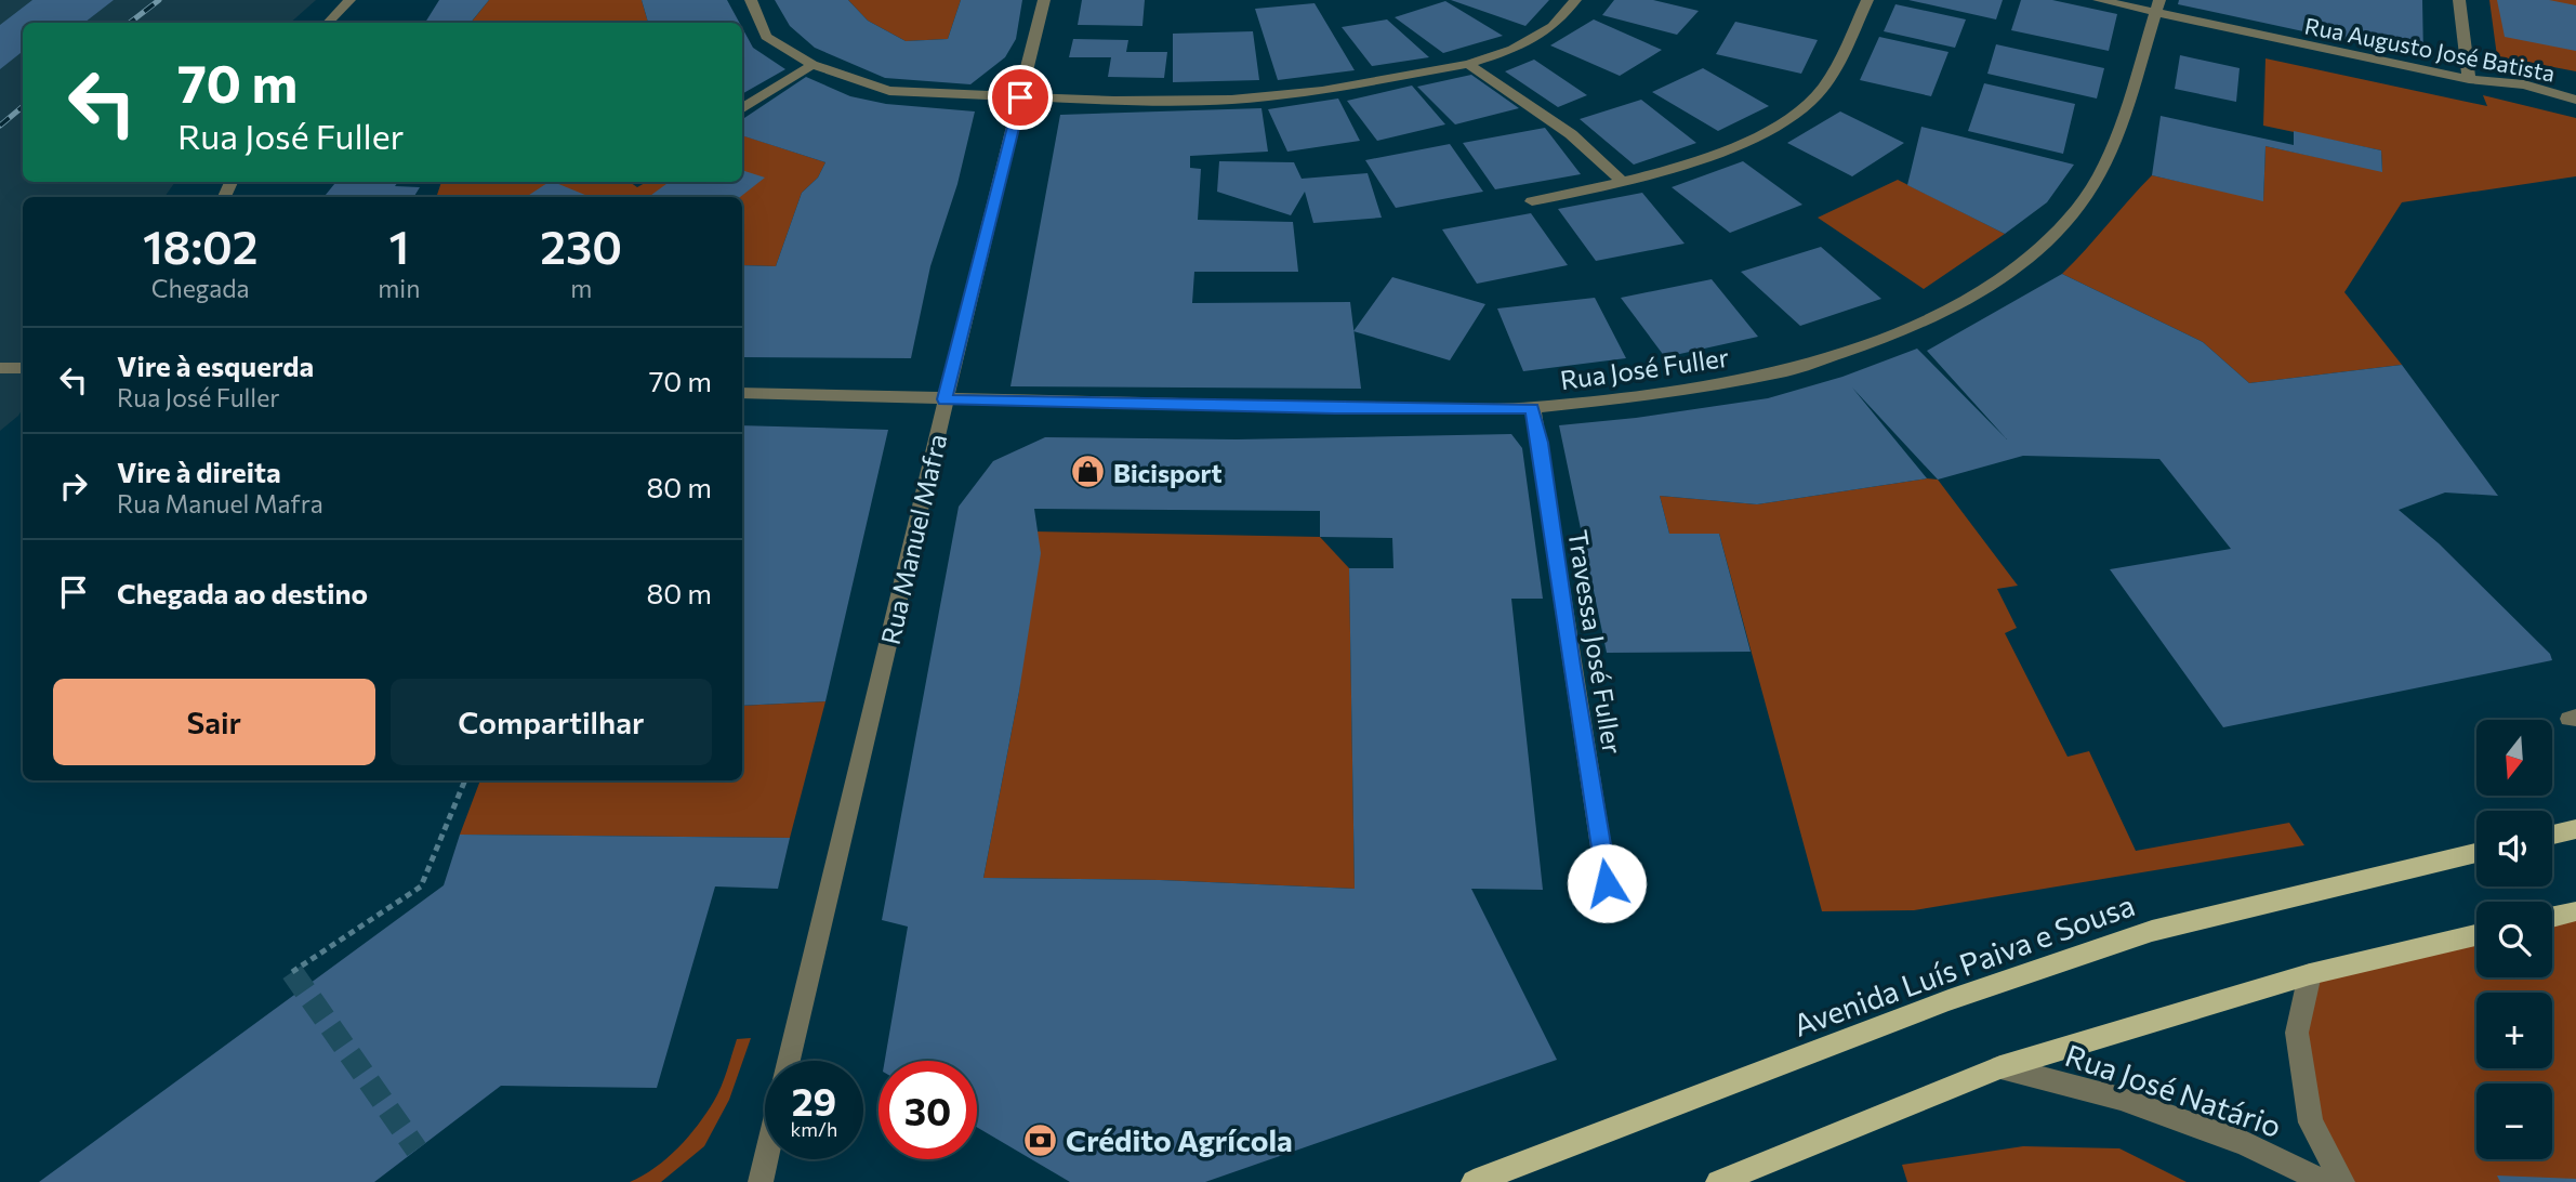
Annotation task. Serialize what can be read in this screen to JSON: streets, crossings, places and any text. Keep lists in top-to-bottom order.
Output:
{
  "streets": {
    "main road": ["Avenida Luís Paiva e Sousa"],
    "street": [
      "Rua Augusto José Batista",
      "Rua José Fuller",
      "Rua Manuel Mafra",
      "Travessa José Fuller",
      "Rua José Natário"
    ]
  },
  "crossings": [
    ["Rua Augusto José Batista", "Rua José Fuller"],
    ["Rua José Fuller", "Rua Manuel Mafra"],
    ["Rua José Fuller", "Travessa José Fuller"]
  ],
  "places": {
    "shop": ["Bicisport"],
    "bank": ["Crédito Agrícola"]
  },
  "north": "bottom",
  "page": {
    "turn": ["70 m", "Rua José Fuller"],
    "eta": [
      "18:02",
      "Chegada",
      "1",
      "min",
      "230",
      "m"
    ],
    "list": [
      {
        "name": "Vire à esquerda",
        "note": "Rua José Fuller",
        "value": "70 m"
      },
      {
        "name": "Vire à direita",
        "note": "Rua Manuel Mafra",
        "value": "80 m"
      },
      {
        "name": "Chegada ao destino",
        "value": "80 m"
      }
    ],
    "buttons": ["Sair", "Compartilhar"],
    "map_buttons": ["+", "−"],
    "speed": "29 km/h",
    "limit": "30"
  }
}
